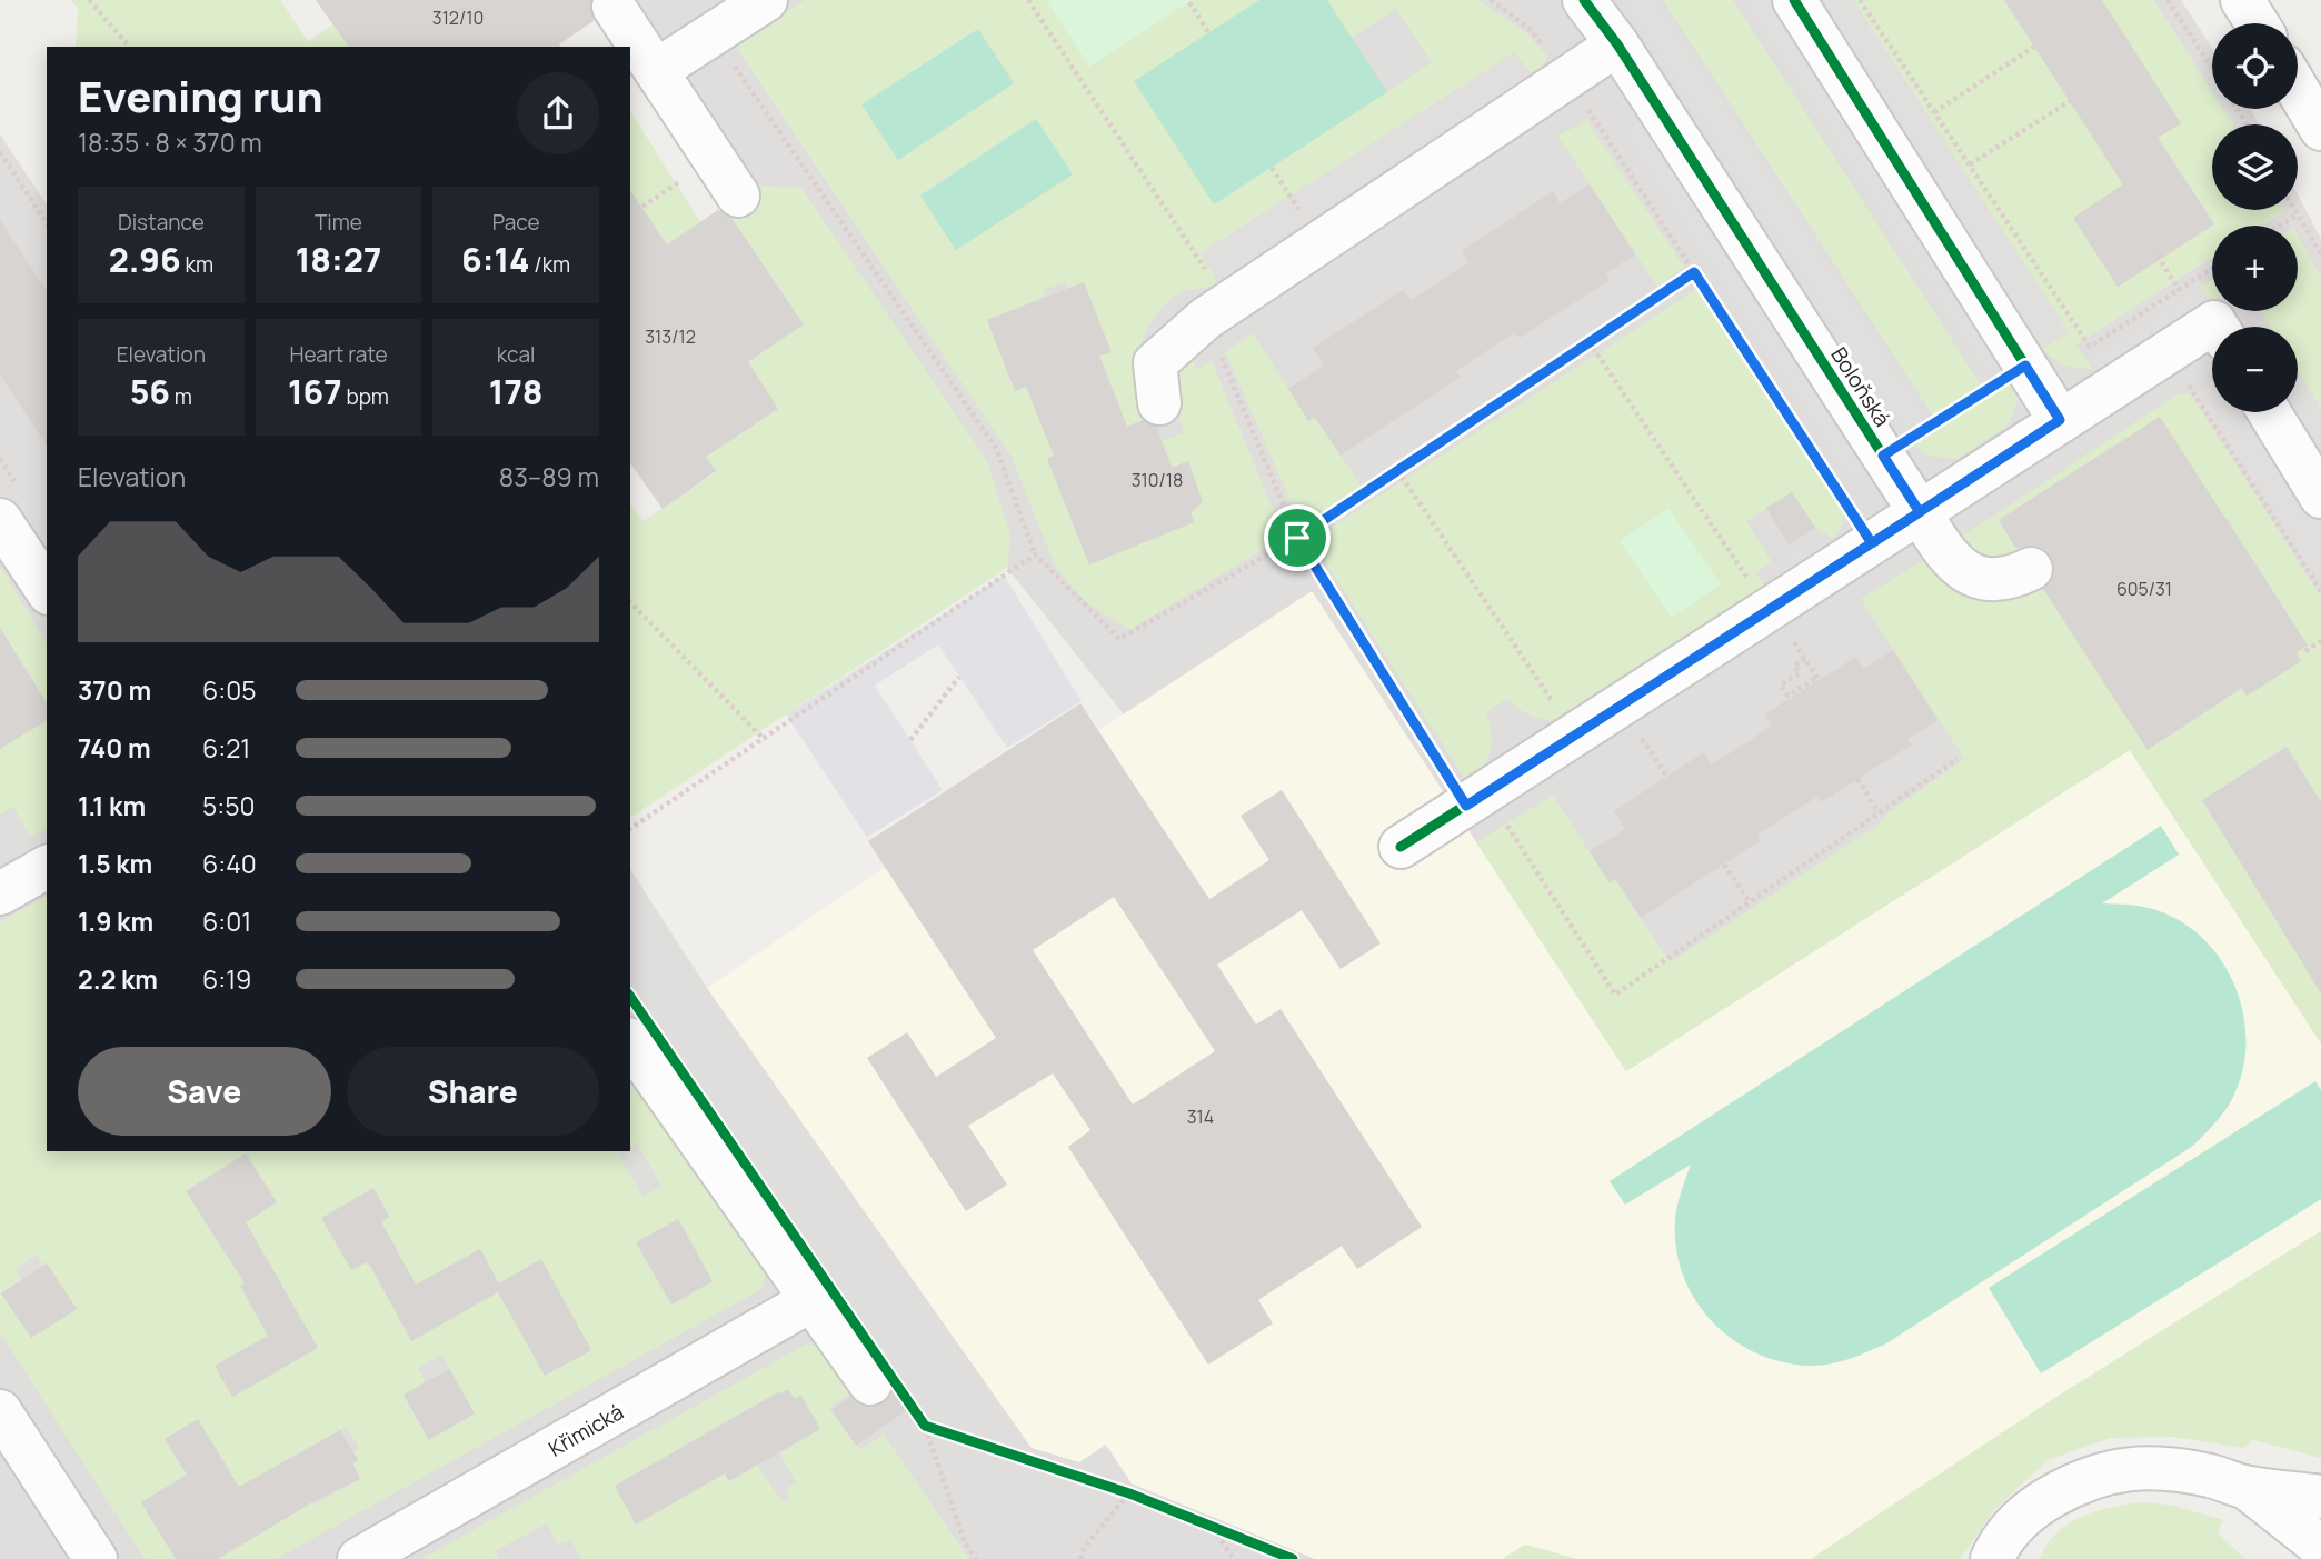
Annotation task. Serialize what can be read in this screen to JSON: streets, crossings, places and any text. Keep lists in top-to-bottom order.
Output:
{
  "streets": {
    "street": ["Boloňská", "Křimická"]
  },
  "house_numbers": [
    "312/10",
    "313/12",
    "310/18",
    "605/31",
    "314"
  ],
  "page": {
    "map_buttons": ["+", "−"],
    "heading": ["Evening run", "18:35 · 8 × 370 m"],
    "stats": [
      ["Distance", "2.96 km"],
      ["Time", "18:27"],
      ["Pace", "6:14 /km"],
      ["Elevation", "56 m"],
      ["Heart rate", "167 bpm"],
      ["kcal", "178"]
    ],
    "chart": ["Elevation", "83–89 m"],
    "list": [
      {
        "name": "370 m",
        "note": "6:05"
      },
      {
        "name": "740 m",
        "note": "6:21"
      },
      {
        "name": "1.1 km",
        "note": "5:50"
      },
      {
        "name": "1.5 km",
        "note": "6:40"
      },
      {
        "name": "1.9 km",
        "note": "6:01"
      },
      {
        "name": "2.2 km",
        "note": "6:19"
      }
    ],
    "buttons": ["Save", "Share"]
  }
}
